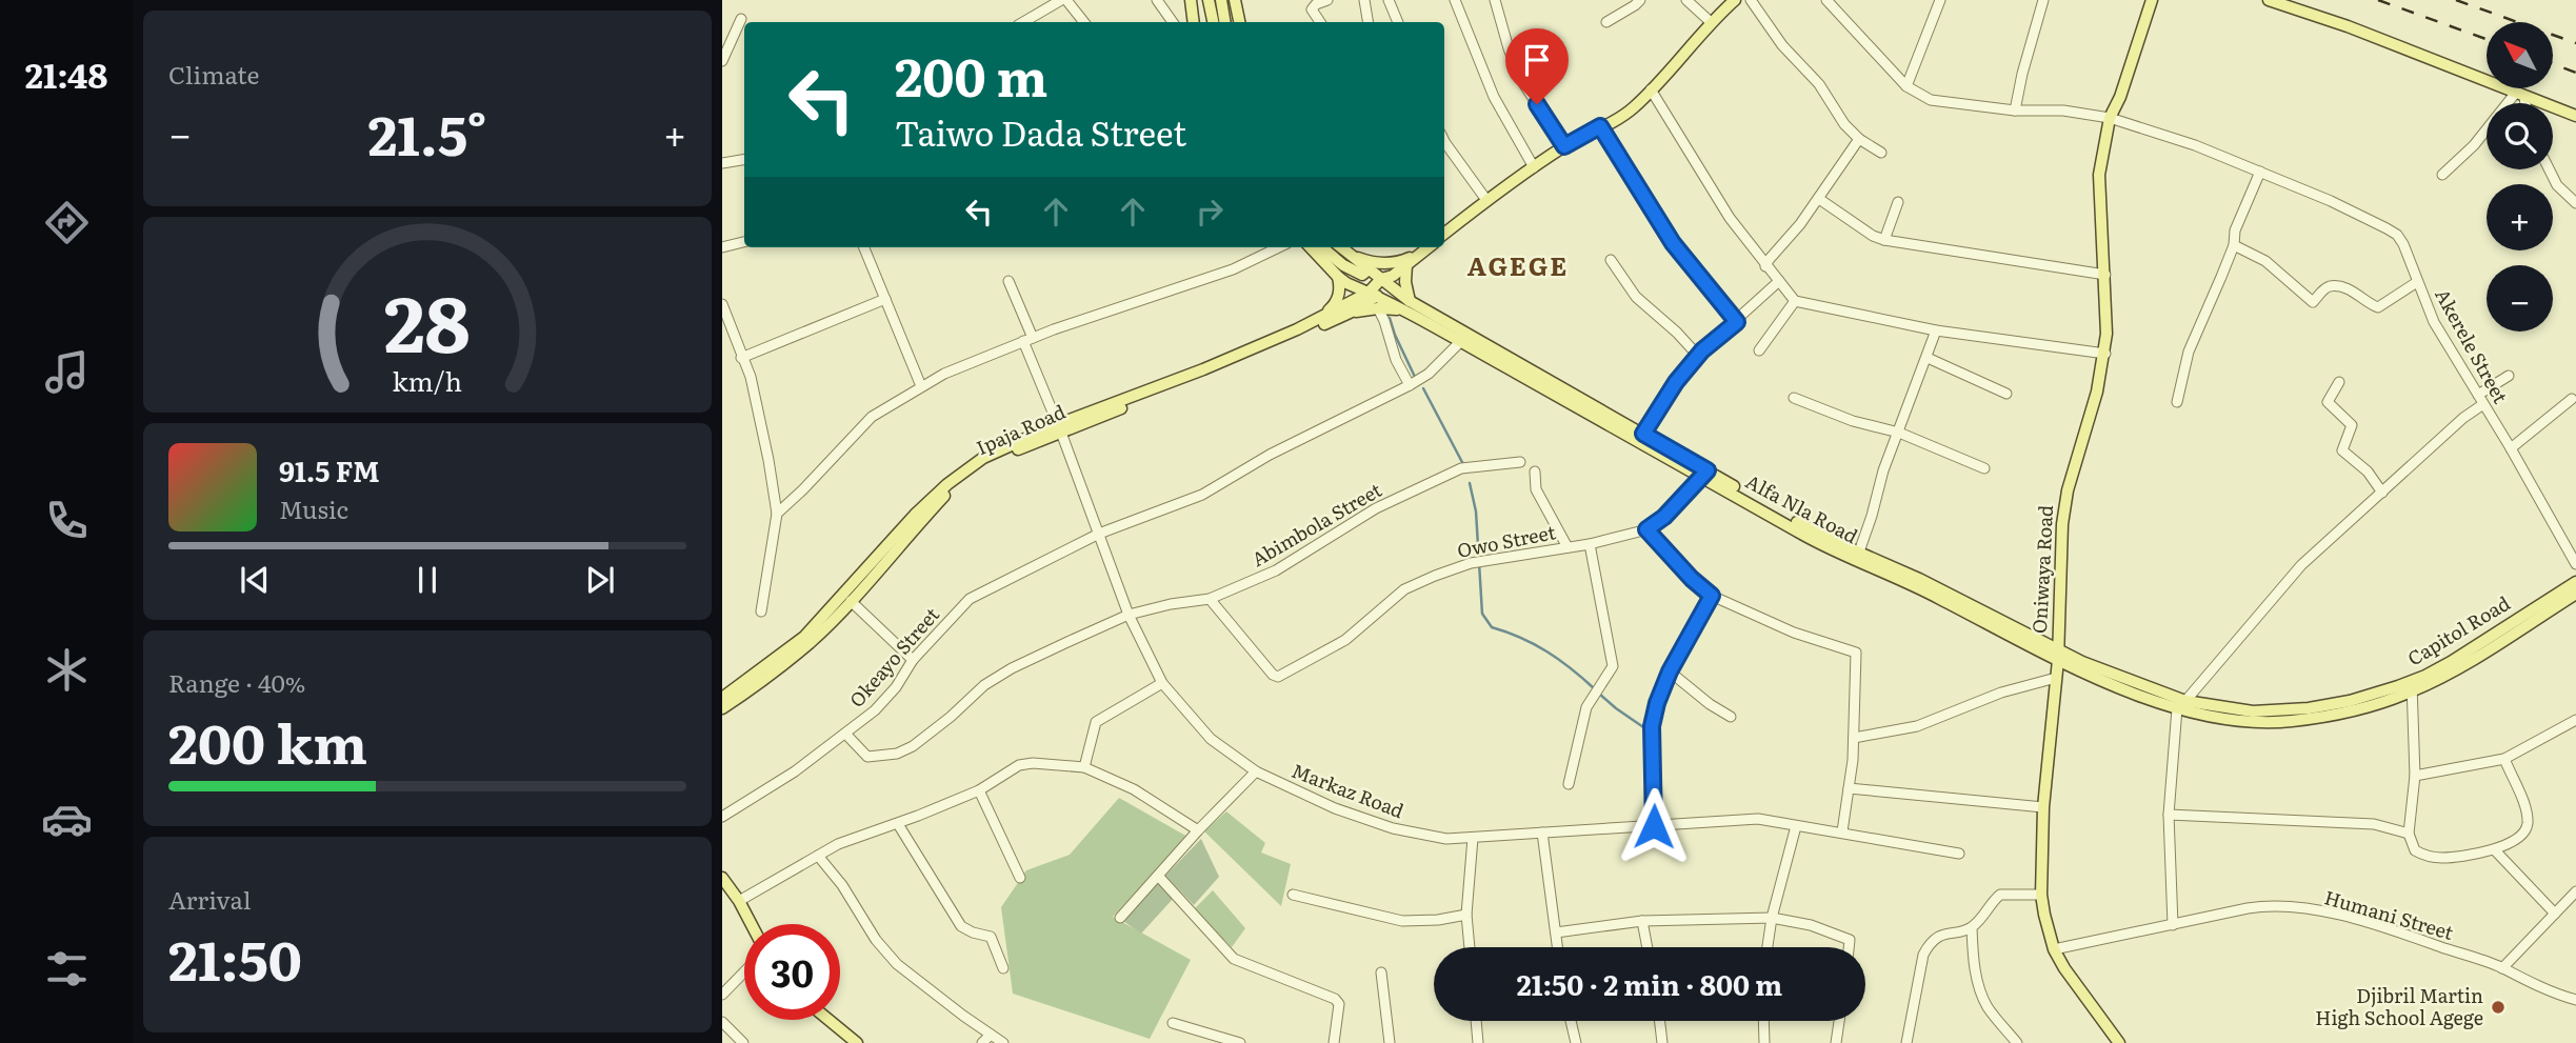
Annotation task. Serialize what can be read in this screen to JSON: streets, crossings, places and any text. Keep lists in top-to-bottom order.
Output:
{
  "streets": {
    "main road": [
      "Ipaja Road",
      "Alfa Nla Road",
      "Oniwaya Road",
      "Capitol Road"
    ],
    "street": [
      "Akerele Street",
      "Abimbola Street",
      "Owo Street",
      "Okeayo Street",
      "Markaz Road",
      "Humani Street"
    ]
  },
  "crossings": [
    ["Akerele Street", "Oniwaya Road"],
    ["Ipaja Road", "Alfa Nla Road"],
    ["Ipaja Road", "Markaz Road"],
    ["Alfa Nla Road", "Owo Street"],
    ["Alfa Nla Road", "Oniwaya Road"],
    ["Alfa Nla Road", "Capitol Road"],
    ["Alfa Nla Road", "Okeayo Street"],
    ["Abimbola Street", "Owo Street"],
    ["Abimbola Street", "Okeayo Street"],
    ["Abimbola Street", "Markaz Road"],
    ["Oniwaya Road", "Capitol Road"],
    ["Oniwaya Road", "Humani Street"],
    ["Okeayo Street", "Markaz Road"]
  ],
  "districts": ["AGEGE"],
  "places": ["Djibril Martin High School Agege"],
  "north": "top left",
  "page": {
    "tabs": "21:48",
    "tile": [
      "Climate",
      ["Range · 40%", "200 km"],
      ["Arrival", "21:50"]
    ],
    "map_buttons": ["+", "−"],
    "turn": ["200 m", "Taiwo Dada Street"],
    "heat": ["−", "21.5°", "+"],
    "song": ["91.5 FM", "Music"],
    "limit": "30",
    "trip": "21:50 · 2 min · 800 m",
    "gauge": ["28", "km/h"]
  }
}
